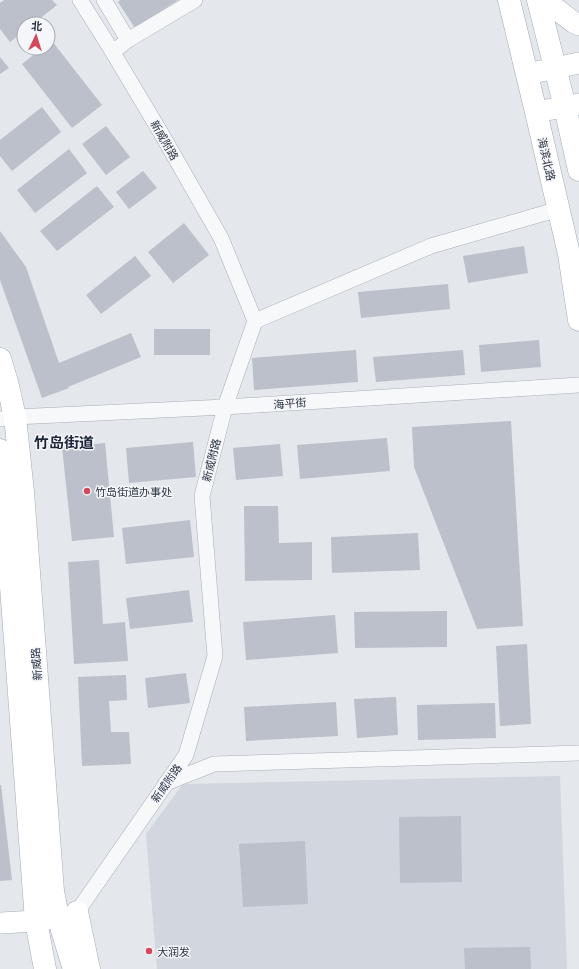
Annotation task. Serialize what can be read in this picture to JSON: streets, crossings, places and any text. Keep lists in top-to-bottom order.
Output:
{
  "streets": {
    "main road": ["海滨北路", "新威路"],
    "street": ["新威附路", "海平街"]
  },
  "crossings": [
    ["新威附路", "海平街"],
    ["新威附路", "新威路"],
    ["海平街", "新威路"]
  ],
  "districts": ["竹岛街道"],
  "places": ["竹岛街道办事处", "大润发"],
  "north": "top"
}
